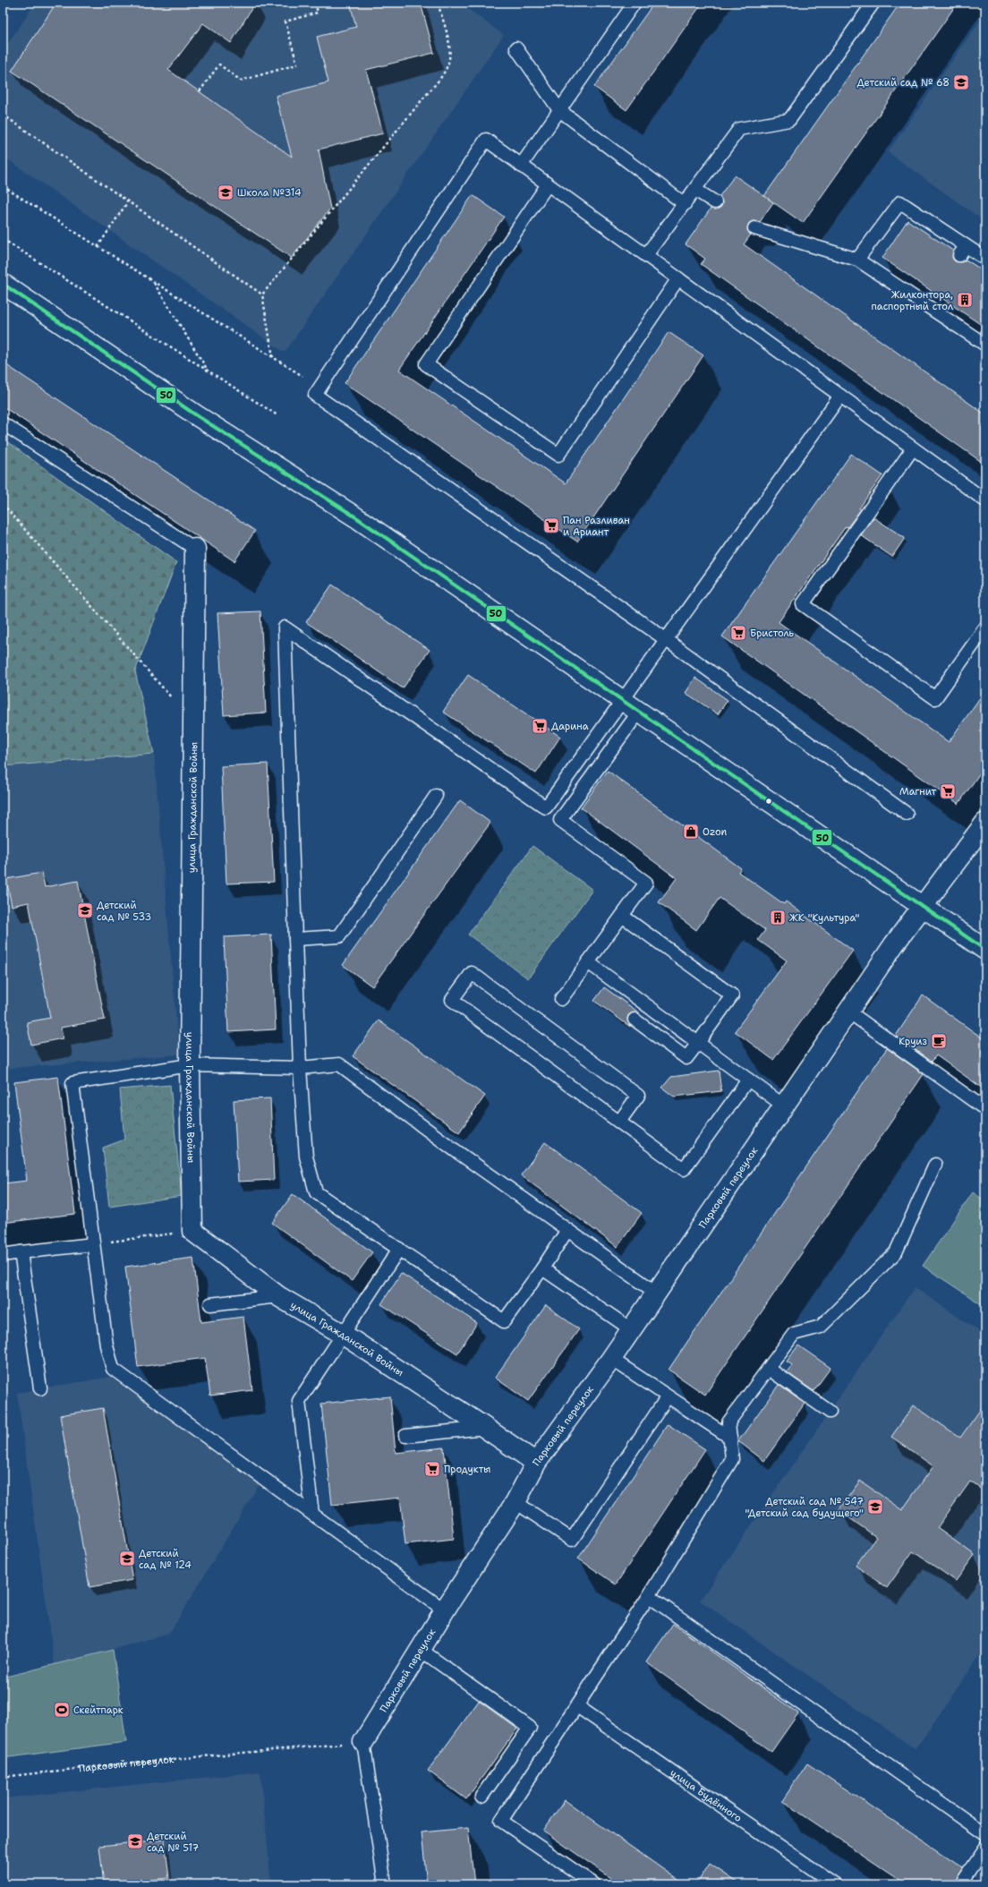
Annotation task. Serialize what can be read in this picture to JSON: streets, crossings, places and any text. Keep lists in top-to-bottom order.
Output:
{
  "streets": {
    "street": ["улица Гражданской Войны", "Парковый переулок"],
    "lane": ["улица Будённого"]
  },
  "crossings": [
    ["улица Гражданской Войны", "Парковый переулок"]
  ],
  "places": {
    "school or university": [
      "Детский сад № 68",
      "Школа №314",
      "Детский сад № 533",
      "Детский сад № 547 \"Детский сад будущего\"",
      "Детский сад № 124",
      "Детский сад № 517"
    ],
    "building": ["Жилконтора, паспортный стол", "ЖК \"Культура\""],
    "supermarket": [
      "Пан Разливан и Ариант",
      "Бристоль",
      "Дарина",
      "Магнит",
      "Продукты"
    ],
    "shop": ["Ozon"],
    "cafe": ["Круиз"],
    "sports": ["Скейтпарк"]
  },
  "lines": ["transit line 50"]
}
